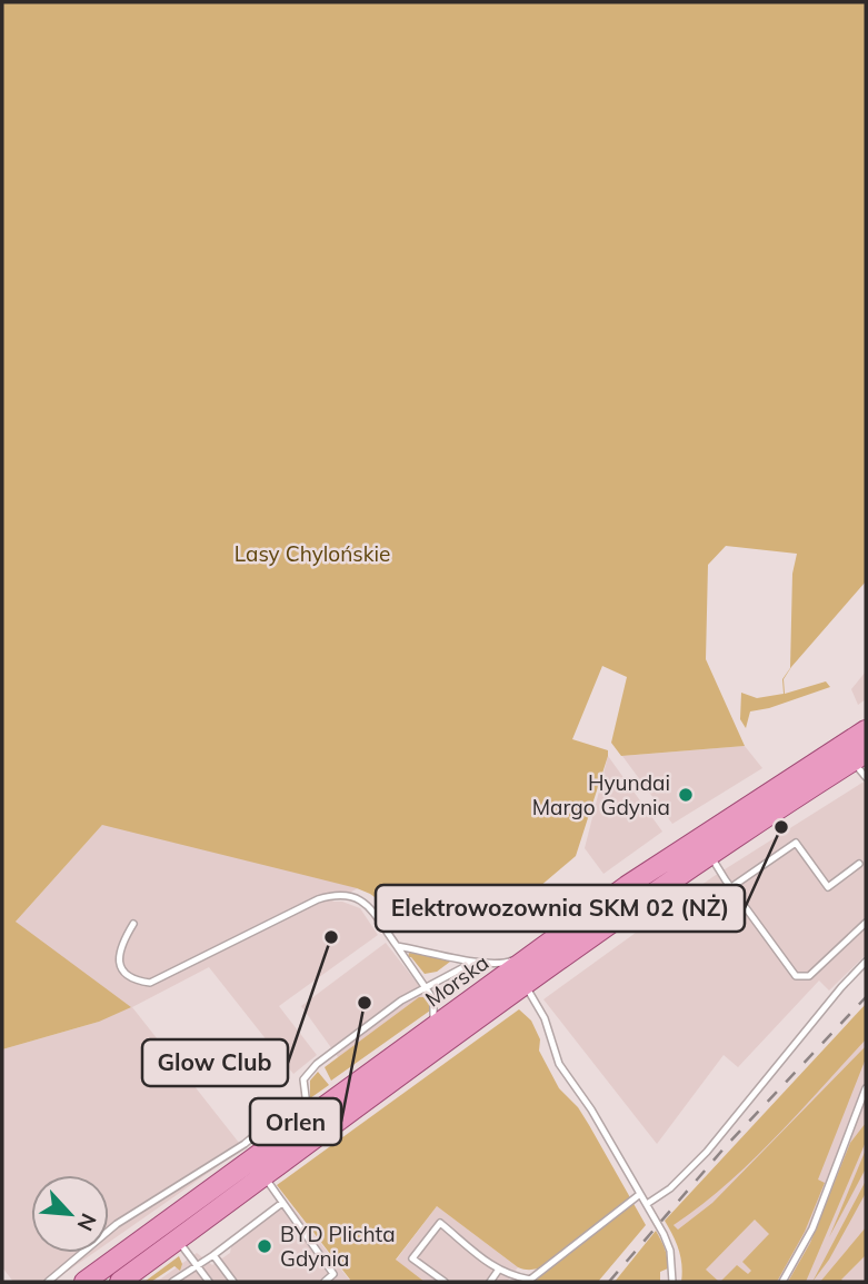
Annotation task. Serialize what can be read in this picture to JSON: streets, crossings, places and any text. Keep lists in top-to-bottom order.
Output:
{
  "streets": {
    "main road": ["Morska"]
  },
  "parks": ["Lasy Chylońskie"],
  "places": [
    "Hyundai Margo Gdynia",
    "Elektrowozownia SKM 02 (NŻ)",
    "Glow Club",
    "Orlen",
    "BYD Plichta Gdynia"
  ],
  "north": "bottom right"
}
